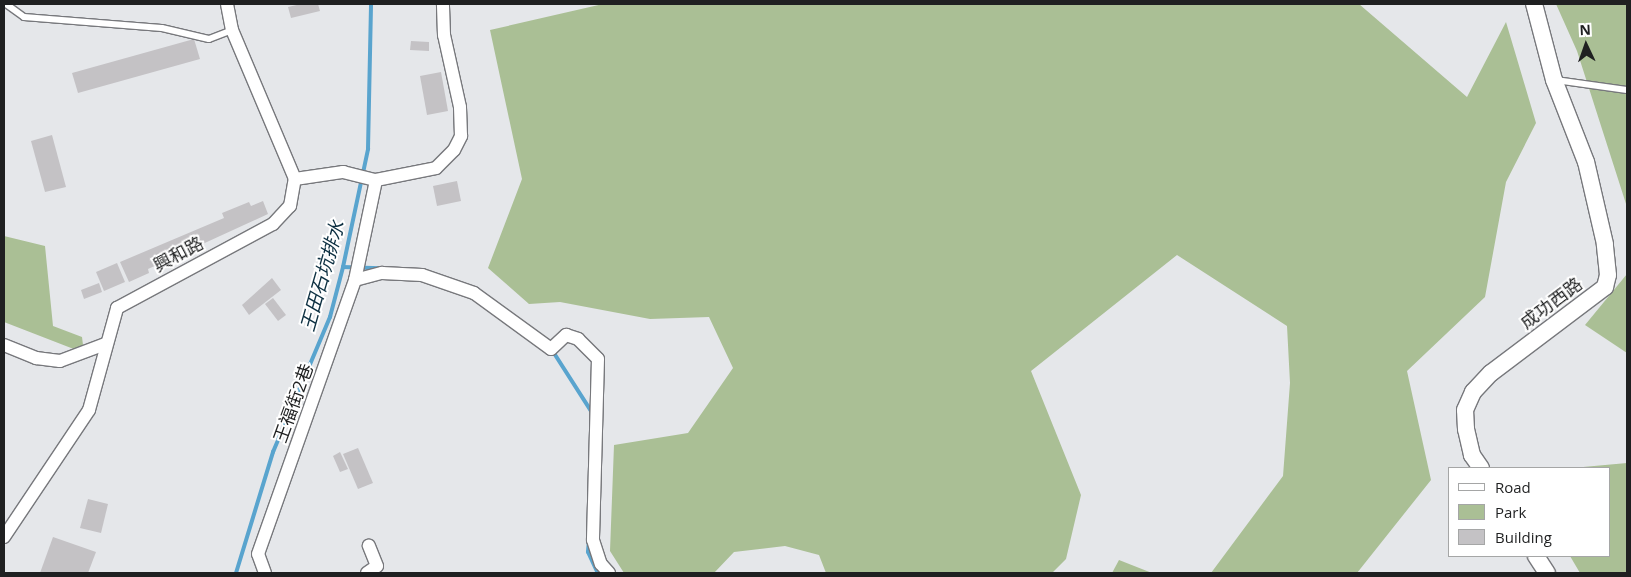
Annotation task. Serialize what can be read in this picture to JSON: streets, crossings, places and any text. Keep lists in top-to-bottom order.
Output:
{
  "streets": {
    "street": ["興和路", "成功西路", "王福街2巷"]
  },
  "water": ["王田石坑排水"],
  "legend": ["Road", "Park", "Building"],
  "north": "top"
}
